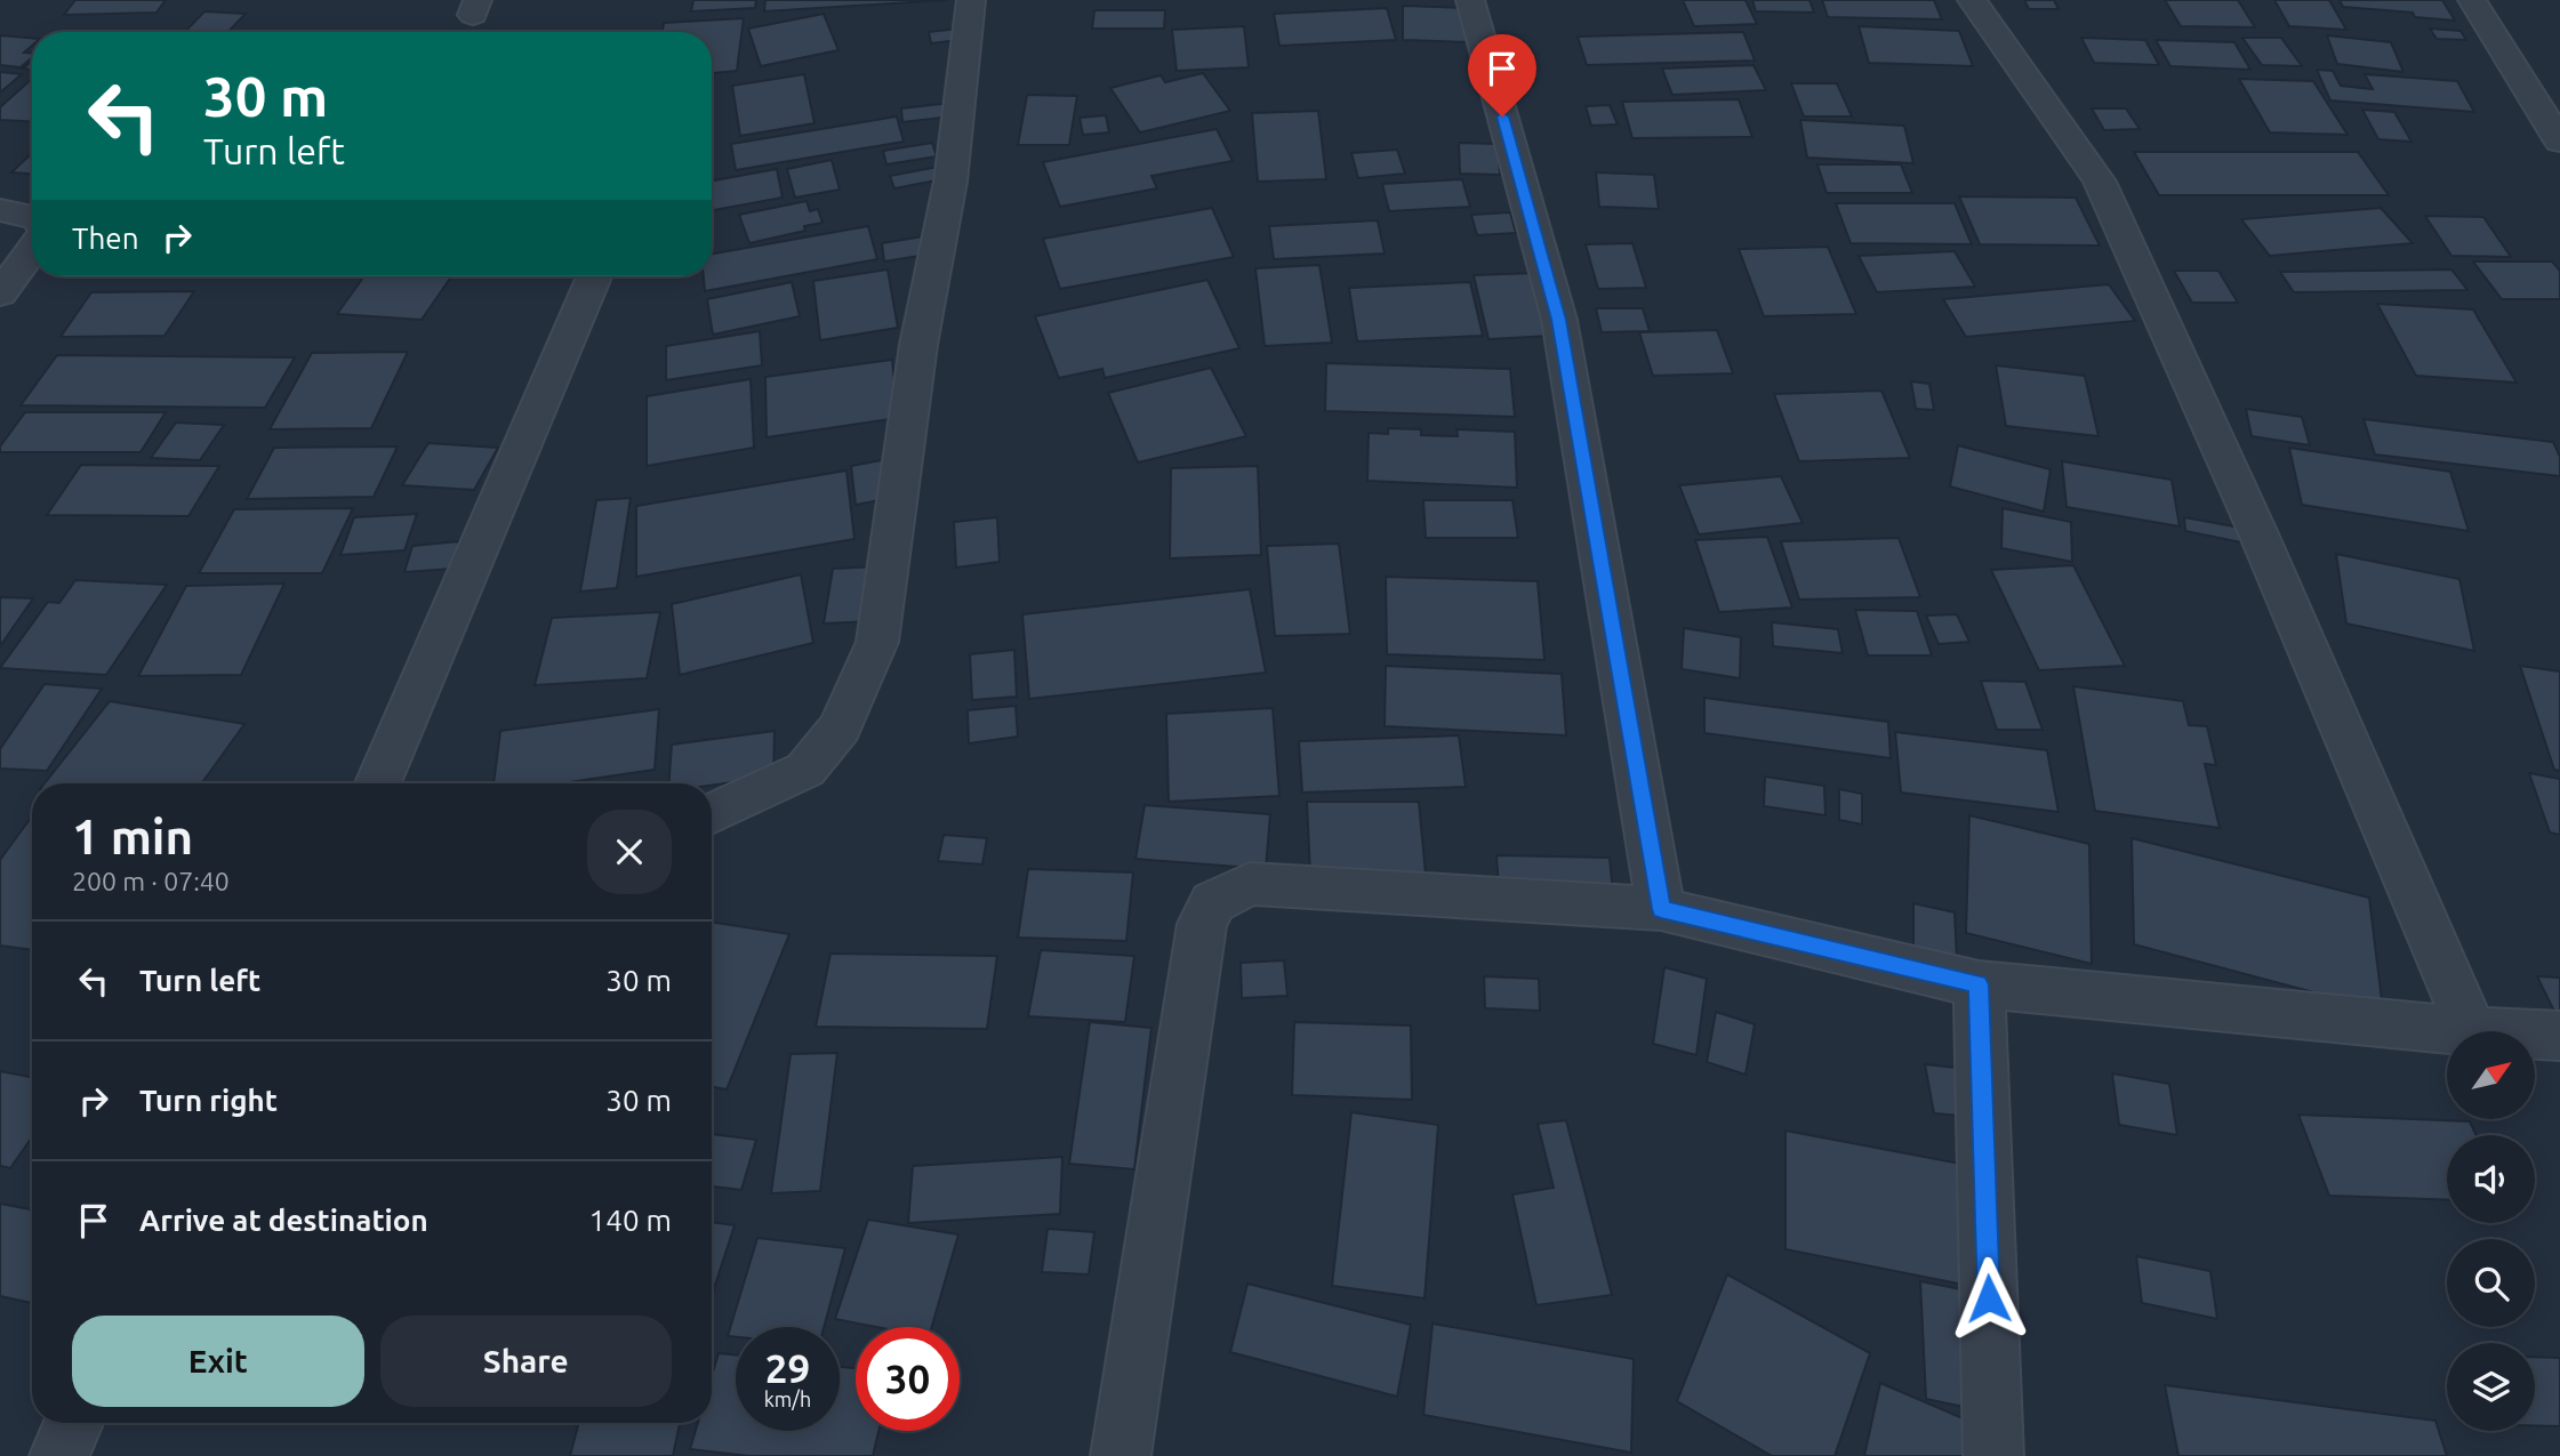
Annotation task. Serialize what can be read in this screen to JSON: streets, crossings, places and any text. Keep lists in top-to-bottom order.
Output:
{
  "north": "top right",
  "page": {
    "turn": ["30 m", "Turn left"],
    "then": "Then",
    "heading": ["1 min", "200 m · 07:40"],
    "list": [
      {
        "name": "Turn left",
        "value": "30 m"
      },
      {
        "name": "Turn right",
        "value": "30 m"
      },
      {
        "name": "Arrive at destination",
        "value": "140 m"
      }
    ],
    "buttons": ["Exit", "Share"],
    "speed": "29 km/h",
    "limit": "30"
  }
}
